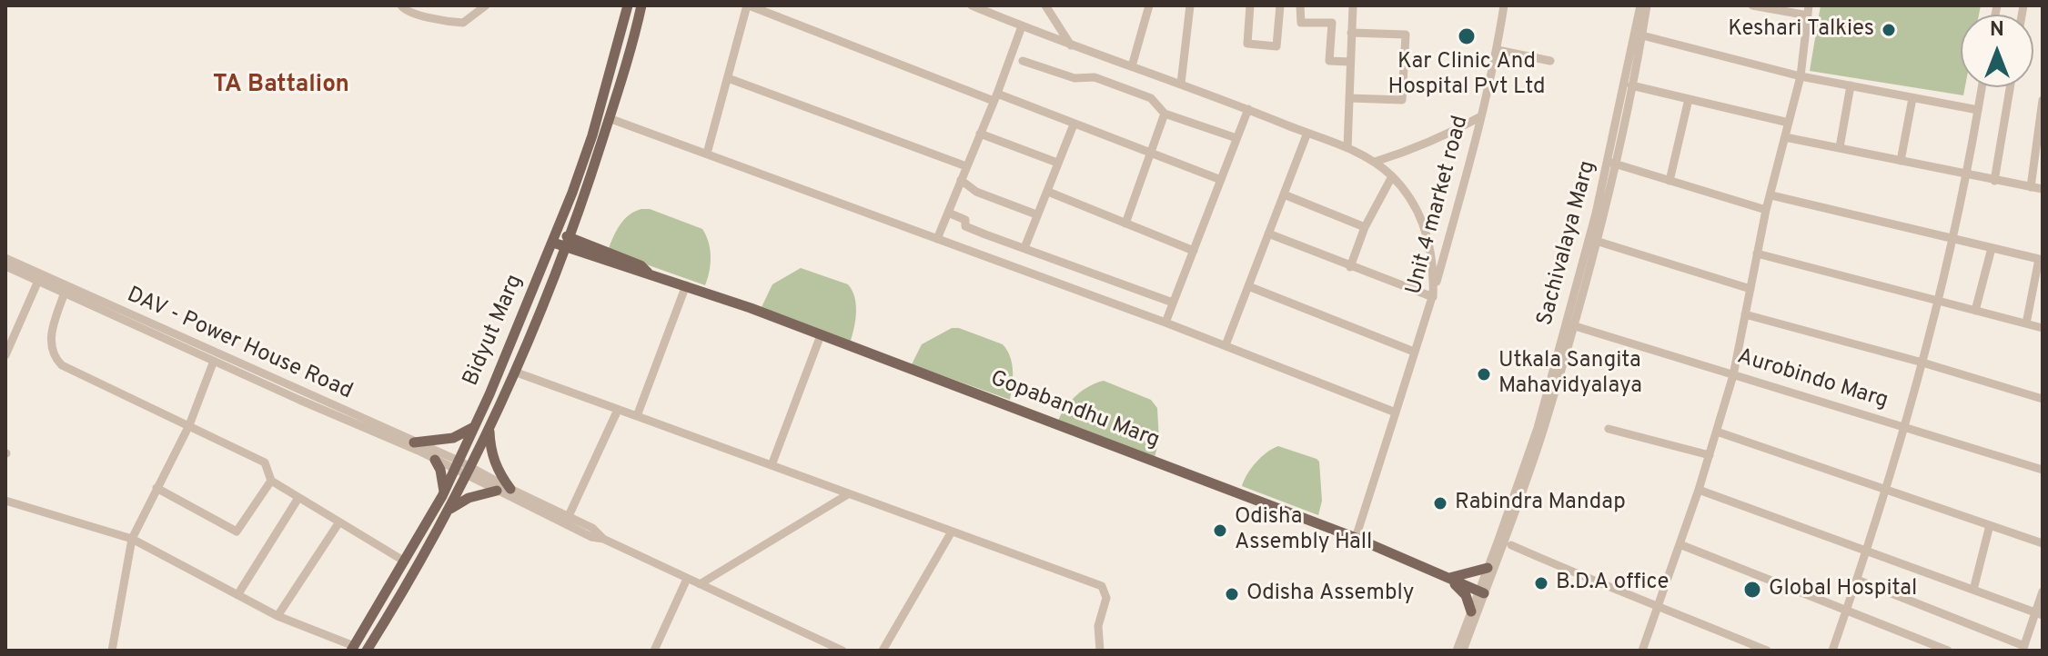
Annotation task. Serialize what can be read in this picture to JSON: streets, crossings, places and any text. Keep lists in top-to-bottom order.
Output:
{
  "streets": {
    "main road": ["Bidyut Marg", "Gopabandhu Marg"],
    "street": [
      "Unit 4 market road",
      "Sachivalaya Marg",
      "DAV - Power House Road",
      "Aurobindo Marg"
    ]
  },
  "crossings": [
    ["Unit 4 market road", "Gopabandhu Marg"],
    ["Sachivalaya Marg", "Aurobindo Marg"],
    ["Sachivalaya Marg", "Gopabandhu Marg"],
    ["Bidyut Marg", "DAV - Power House Road"],
    ["Bidyut Marg", "Gopabandhu Marg"]
  ],
  "districts": ["TA Battalion"],
  "places": [
    "Keshari Talkies",
    "Kar Clinic And Hospital Pvt Ltd",
    "Utkala Sangita Mahavidyalaya",
    "Rabindra Mandap",
    "Odisha Assembly Hall",
    "B.D.A office",
    "Global Hospital",
    "Odisha Assembly"
  ],
  "north": "top"
}
